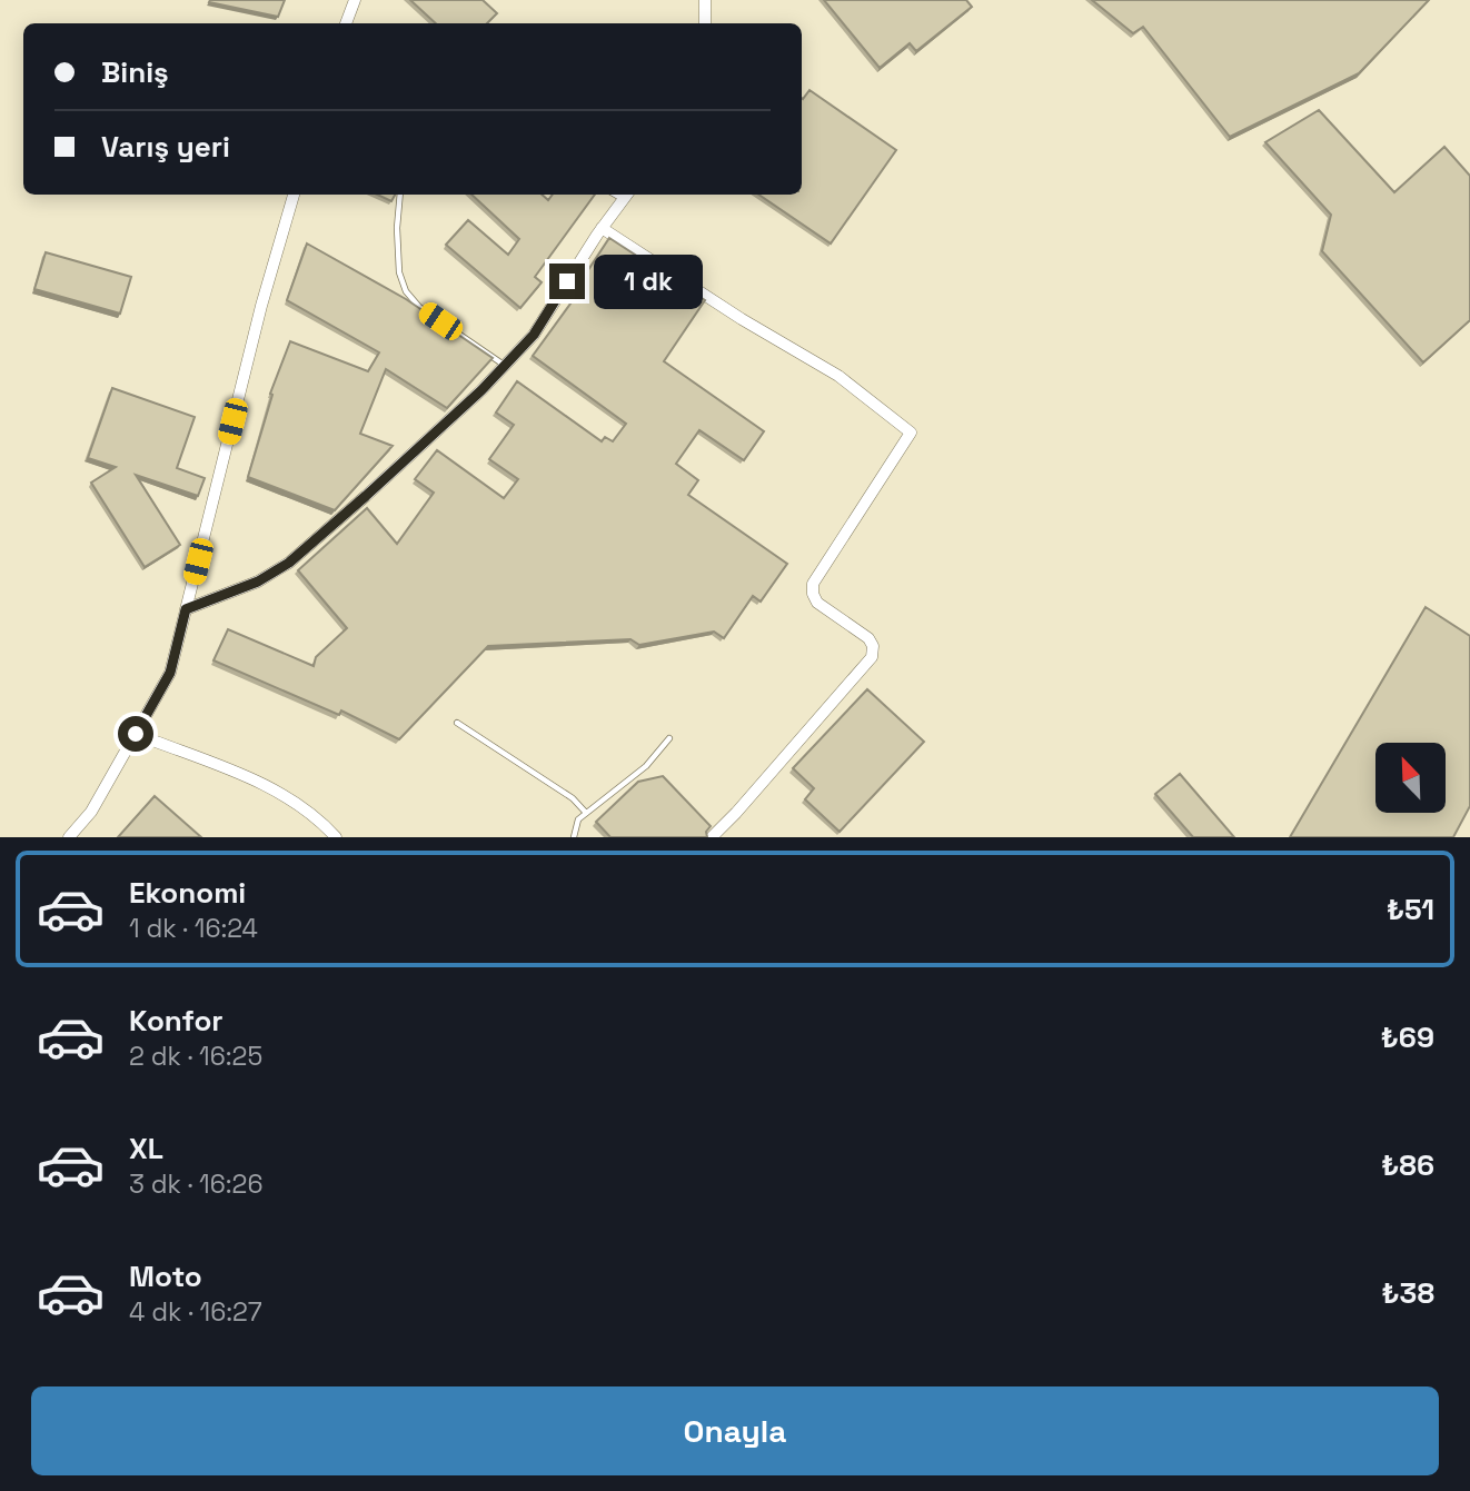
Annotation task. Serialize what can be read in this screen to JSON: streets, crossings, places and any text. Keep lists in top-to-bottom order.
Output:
{
  "north": "top left",
  "page": {
    "banner": ["Biniş", "Varış yeri"],
    "bubble": "1 dk",
    "list": [
      {
        "name": "Ekonomi",
        "note": "1 dk · 16:24",
        "value": "₺51"
      },
      {
        "name": "Konfor",
        "note": "2 dk · 16:25",
        "value": "₺69"
      },
      {
        "name": "XL",
        "note": "3 dk · 16:26",
        "value": "₺86"
      },
      {
        "name": "Moto",
        "note": "4 dk · 16:27",
        "value": "₺38"
      }
    ],
    "buttons": "Onayla"
  }
}
